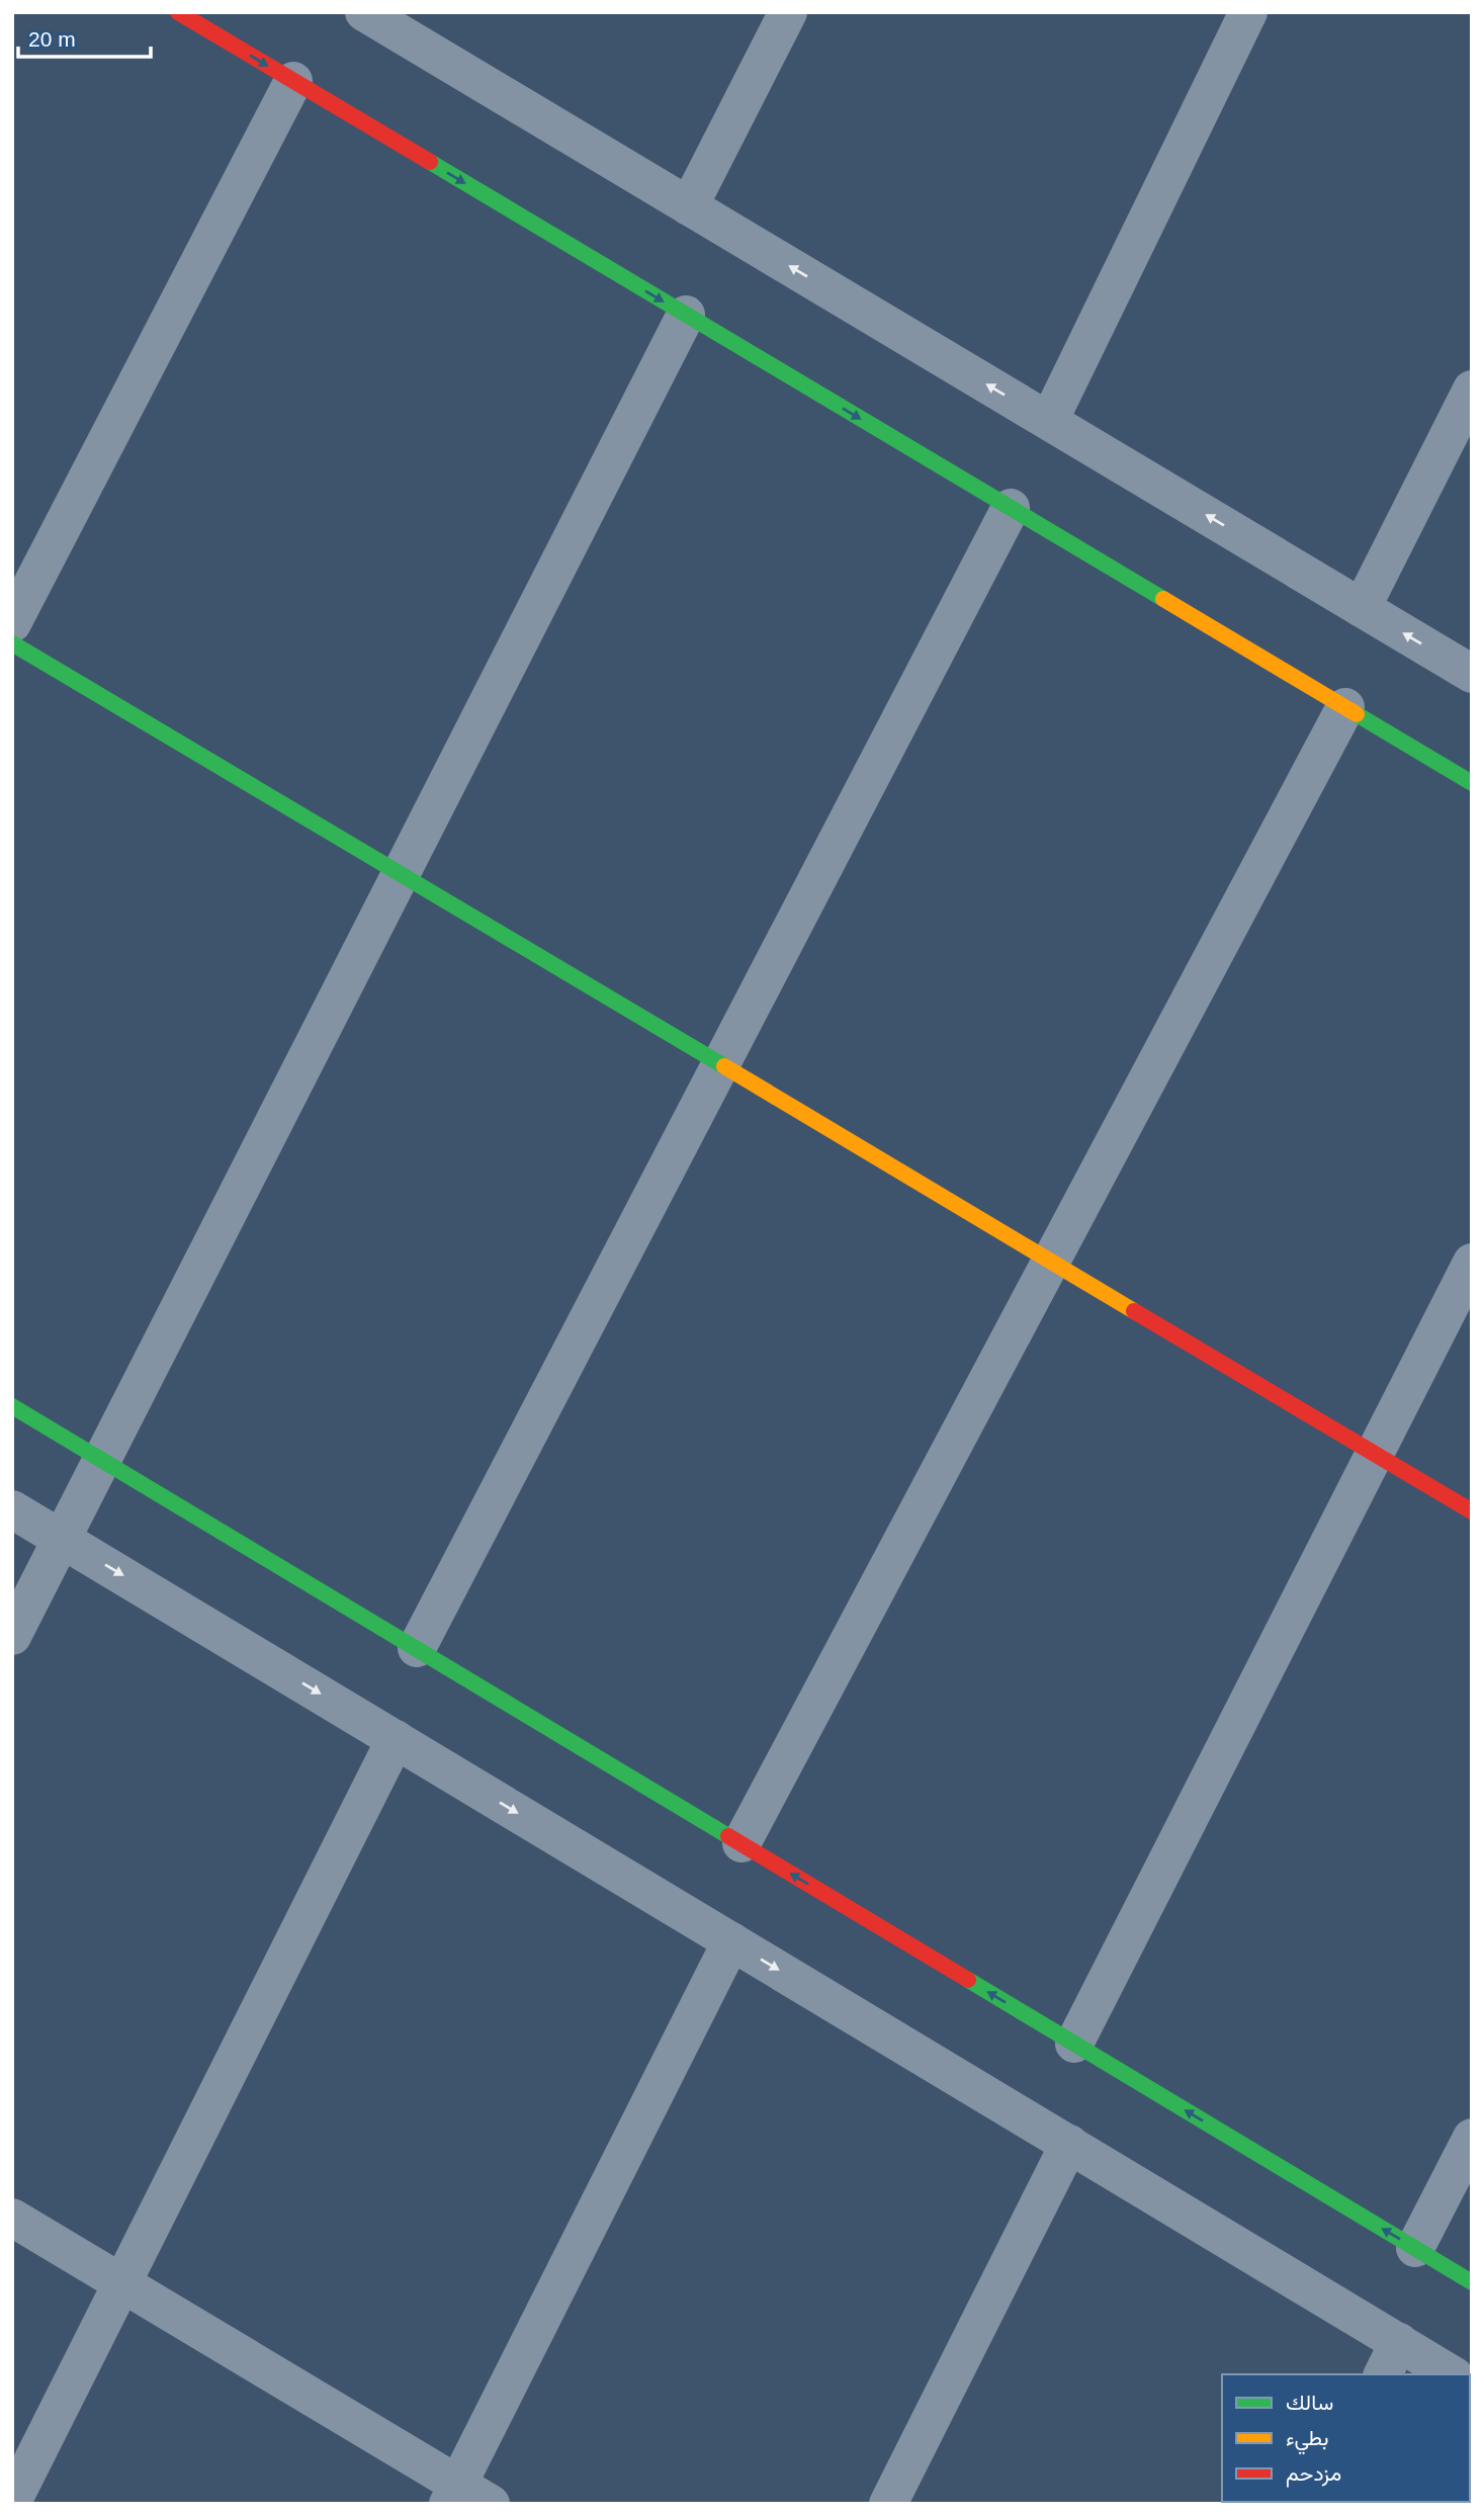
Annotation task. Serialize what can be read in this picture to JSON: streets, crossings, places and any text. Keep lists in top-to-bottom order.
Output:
{
  "legend": ["سالك", "بطيء", "مزدحم"],
  "scale_bar": "20 m"
}
